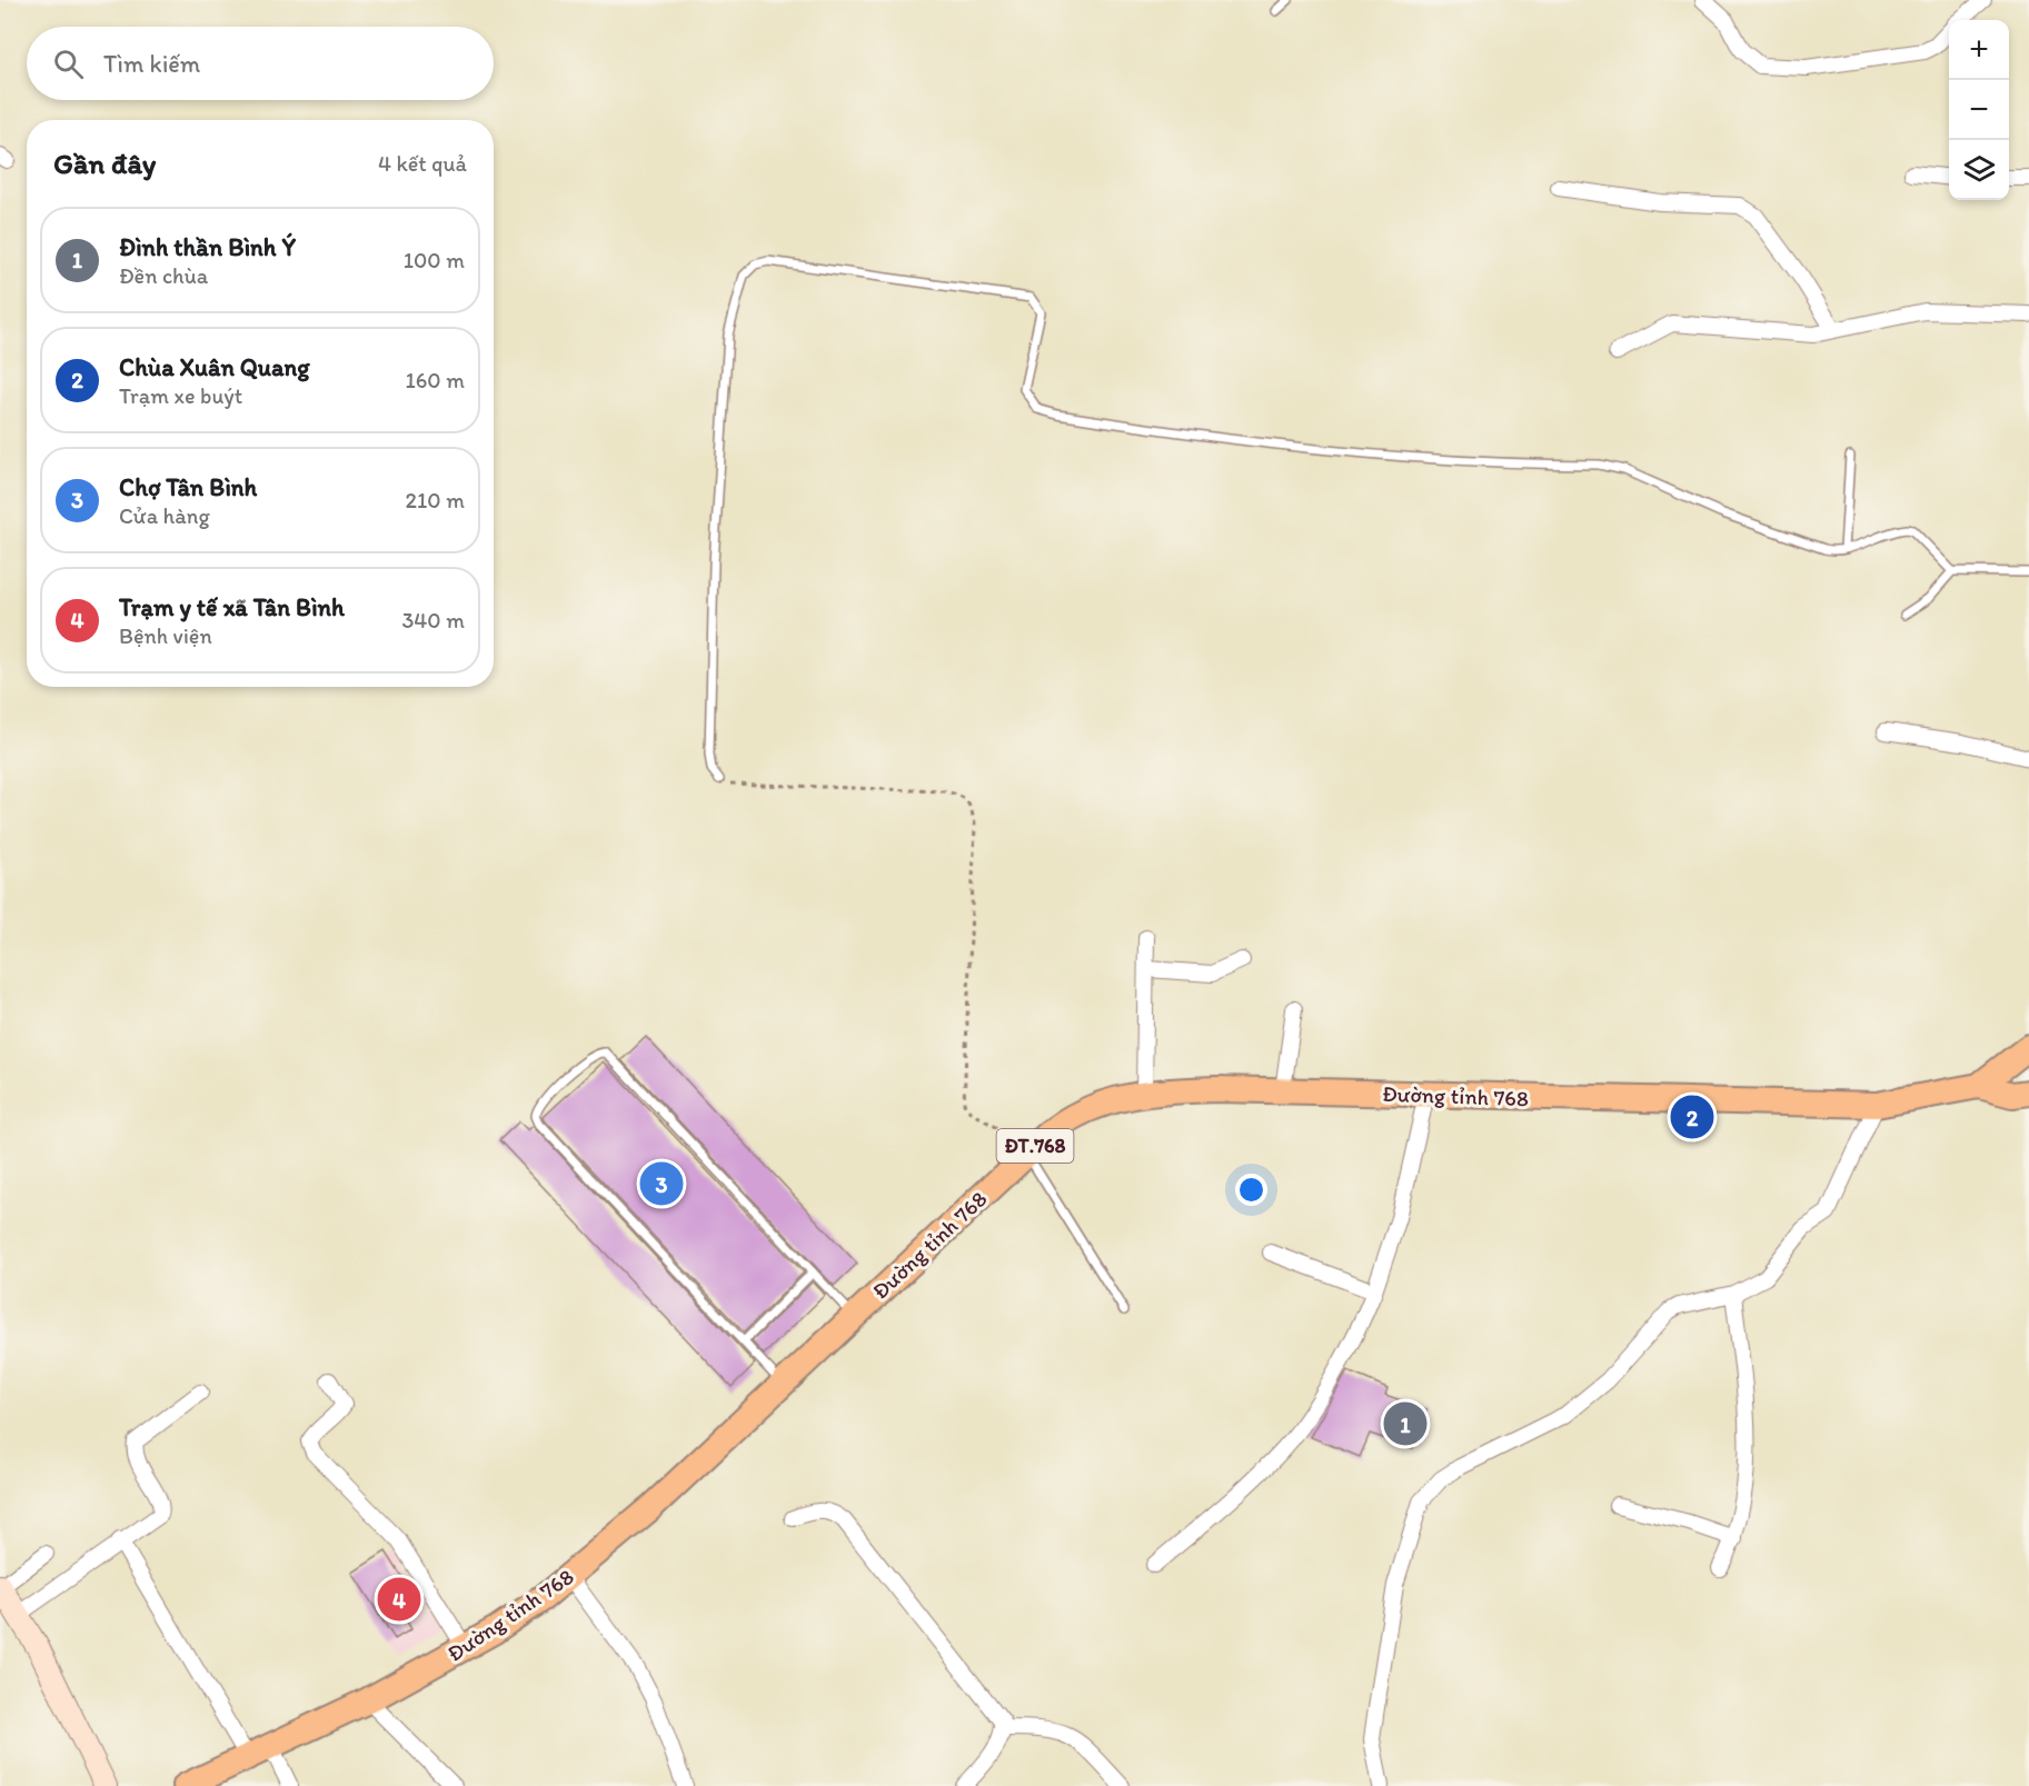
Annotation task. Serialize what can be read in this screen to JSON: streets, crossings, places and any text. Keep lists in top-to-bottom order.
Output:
{
  "streets": {
    "main road": ["Đường tỉnh 768", "ĐT.768"]
  },
  "crossings": [
    ["Đường tỉnh 768", "ĐT.768"]
  ],
  "page": {
    "map_buttons": ["+", "−"],
    "search": "Tìm kiếm",
    "heading": ["Gần đây", "4 kết quả"],
    "list": [
      {
        "mark": "1",
        "name": "Đình thần Bình Ý",
        "note": "Đền chùa",
        "value": "100 m"
      },
      {
        "mark": "2",
        "name": "Chùa Xuân Quang",
        "note": "Trạm xe buýt",
        "value": "160 m"
      },
      {
        "mark": "3",
        "name": "Chợ Tân Bình",
        "note": "Cửa hàng",
        "value": "210 m"
      },
      {
        "mark": "4",
        "name": "Trạm y tế xã Tân Bình",
        "note": "Bệnh viện",
        "value": "340 m"
      }
    ],
    "pins": [
      "2",
      "3",
      "1",
      "4"
    ]
  }
}
